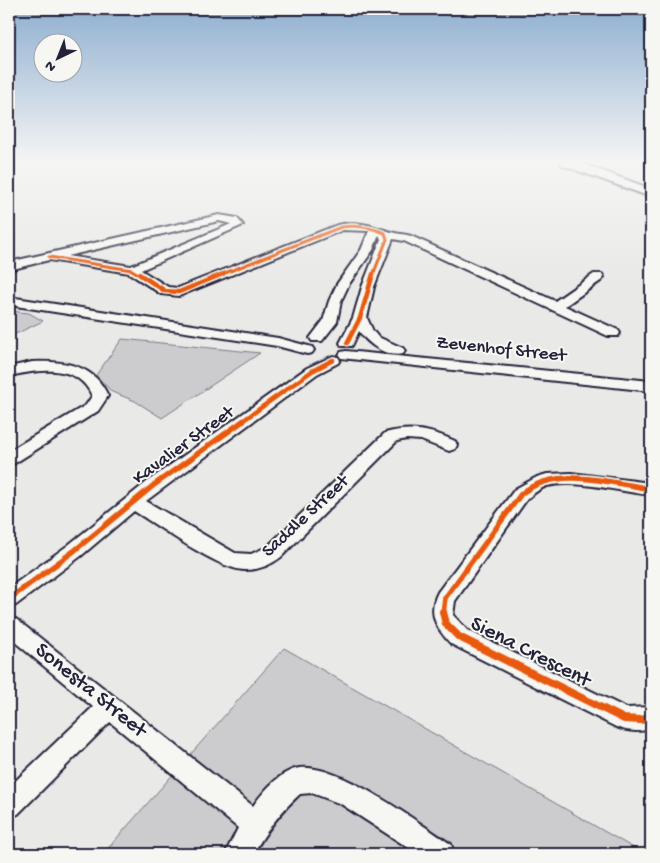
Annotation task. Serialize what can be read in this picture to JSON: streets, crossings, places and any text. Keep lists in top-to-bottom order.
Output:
{
  "streets": {
    "street": [
      "Zevenhof Street",
      "Kavalier Street",
      "Saddle Street",
      "Siena Crescent",
      "Sonesta Street"
    ]
  },
  "crossings": [
    ["Zevenhof Street", "Kavalier Street"],
    ["Kavalier Street", "Saddle Street"]
  ],
  "north": "bottom left"
}
